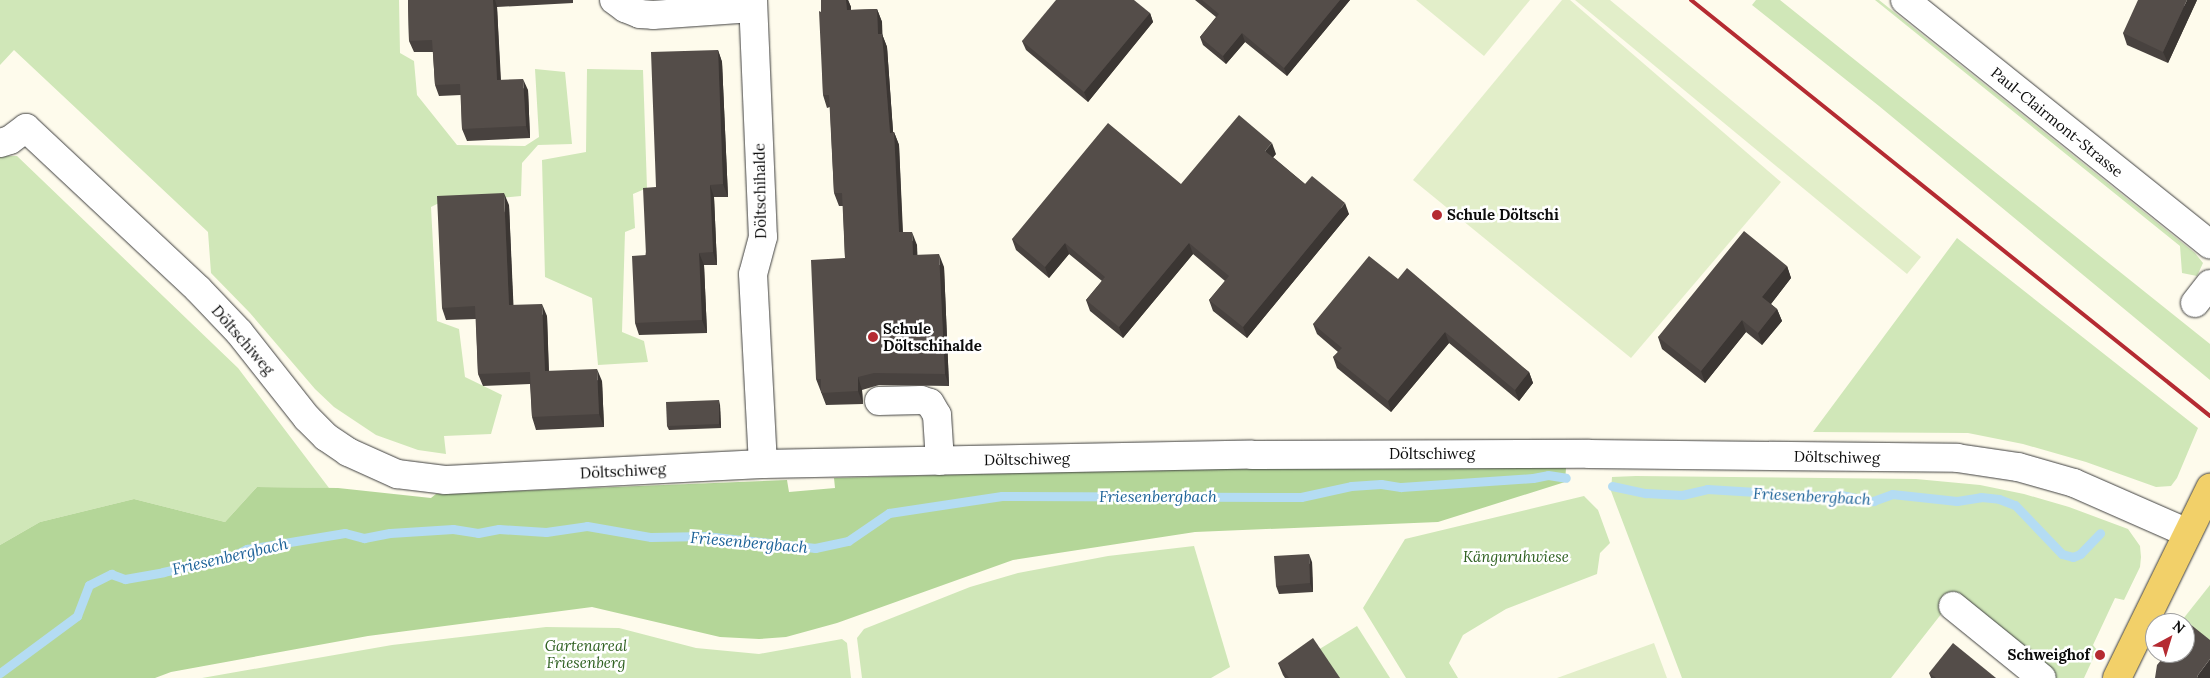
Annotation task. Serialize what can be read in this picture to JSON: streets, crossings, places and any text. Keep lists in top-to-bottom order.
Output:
{
  "streets": {
    "street": ["Paul-Clairmont-Strasse", "Döltschihalde", "Döltschiweg"]
  },
  "crossings": [
    ["Döltschihalde", "Döltschiweg"]
  ],
  "water": ["Friesenbergbach"],
  "parks": ["Känguruhwiese", "Gartenareal Friesenberg"],
  "places": ["Schule Döltschi", "Schule Döltschihalde", "Schweighof"],
  "north": "top right"
}
